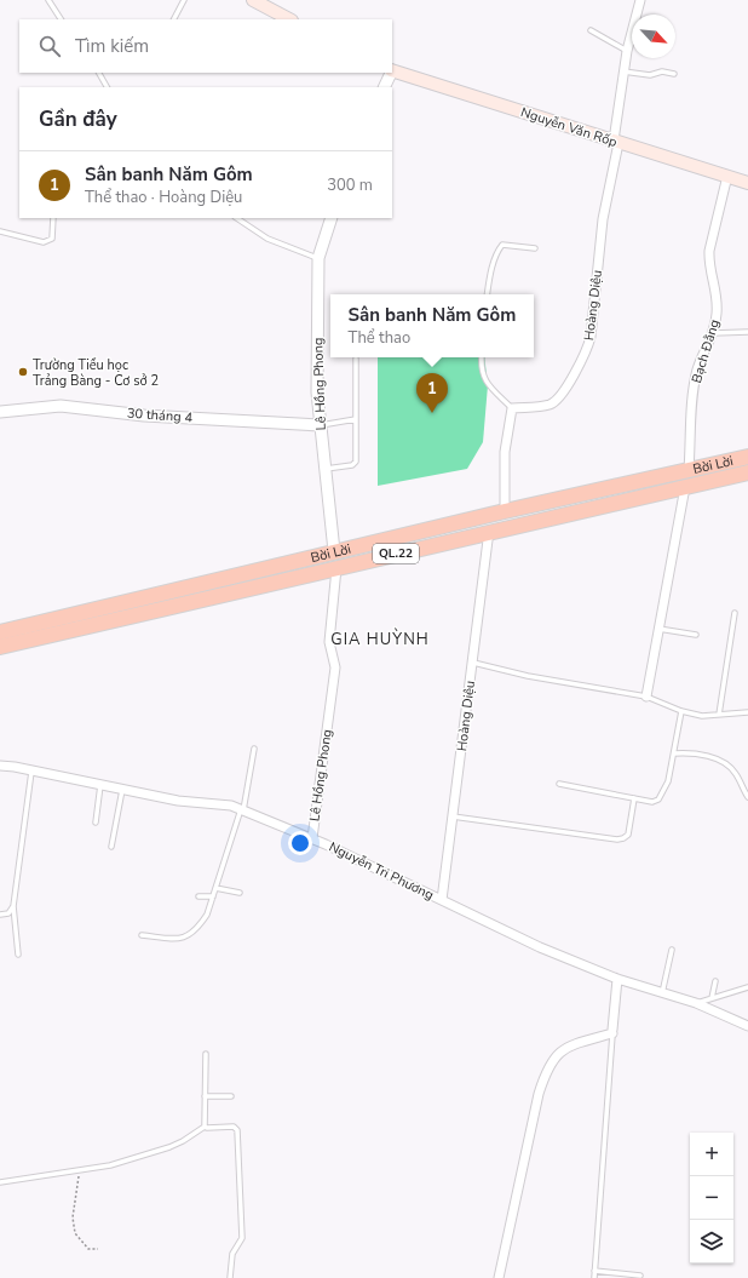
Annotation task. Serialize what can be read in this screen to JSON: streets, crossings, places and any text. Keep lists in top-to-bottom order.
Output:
{
  "streets": {
    "highway": ["Bời Lời", "QL.22"],
    "main road": ["Nguyễn Văn Rốp"],
    "street": [
      "Hoàng Diệu",
      "Bạch Đằng",
      "Lê Hồng Phong",
      "30 tháng 4",
      "Nguyễn Tri Phương"
    ]
  },
  "crossings": [
    ["Nguyễn Văn Rốp", "Hoàng Diệu"],
    ["Nguyễn Văn Rốp", "Bạch Đằng"],
    ["Hoàng Diệu", "Bời Lời"],
    ["Hoàng Diệu", "Nguyễn Tri Phương"],
    ["Bạch Đằng", "Bời Lời"],
    ["Lê Hồng Phong", "30 tháng 4"],
    ["Lê Hồng Phong", "Bời Lời"],
    ["Lê Hồng Phong", "Nguyễn Tri Phương"]
  ],
  "districts": ["GIA HUỲNH"],
  "places": ["Trường Tiểu học Trảng Bàng - Cơ sở 2"],
  "north": "bottom right",
  "page": {
    "search": "Tìm kiếm",
    "heading": "Gần đây",
    "list": [
      {
        "mark": "1",
        "name": "Sân banh Năm Gôm",
        "note": "Thể thao · Hoàng Diệu",
        "value": "300 m"
      }
    ],
    "popup": ["Sân banh Năm Gôm", "Thể thao"],
    "pins": "1",
    "map_buttons": ["+", "−"]
  }
}
